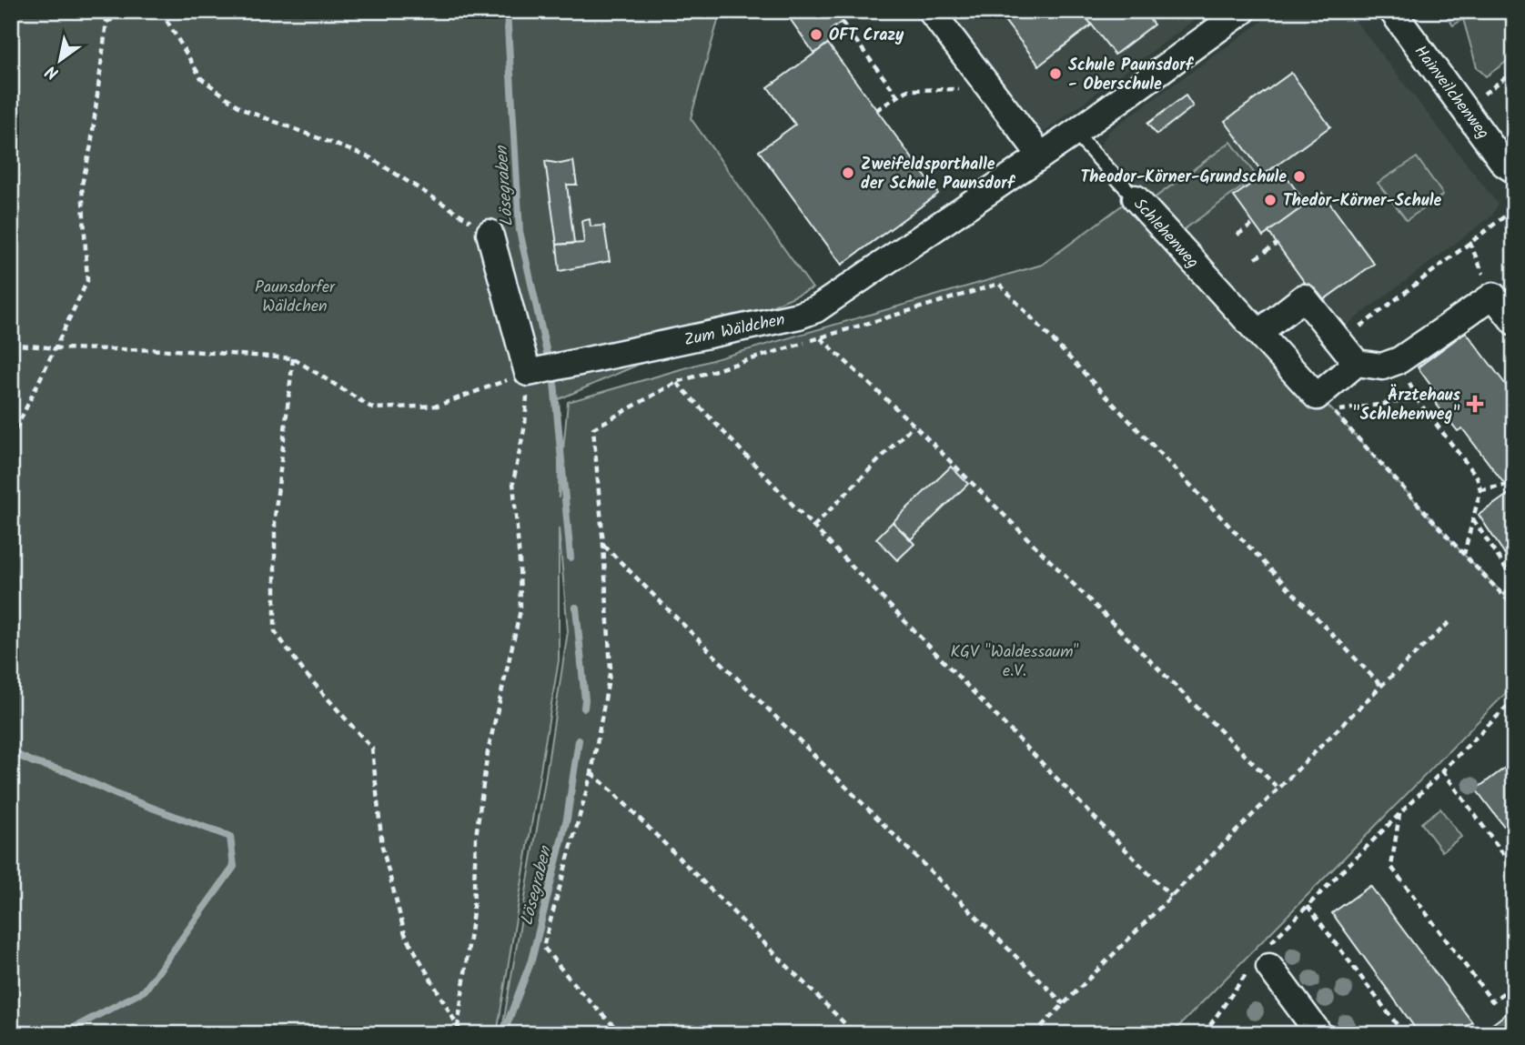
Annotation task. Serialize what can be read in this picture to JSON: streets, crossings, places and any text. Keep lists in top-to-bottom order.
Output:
{
  "streets": {
    "street": ["Hainveilchenweg", "Schlehenweg", "Zum Wäldchen"]
  },
  "crossings": [
    ["Schlehenweg", "Zum Wäldchen"]
  ],
  "water": ["Lösegraben"],
  "parks": ["Paunsdorfer Wäldchen", "KGV \"Waldessaum\" e.V."],
  "places": {
    "other": [
      "OFT Crazy",
      "Schule Paunsdorf - Oberschule",
      "Zweifeldsporthalle der Schule Paunsdorf",
      "Theodor-Körner-Grundschule",
      "Thedor-Körner-Schule"
    ],
    "health": ["Ärztehaus \"Schlehenweg\""]
  },
  "north": "bottom left"
}
